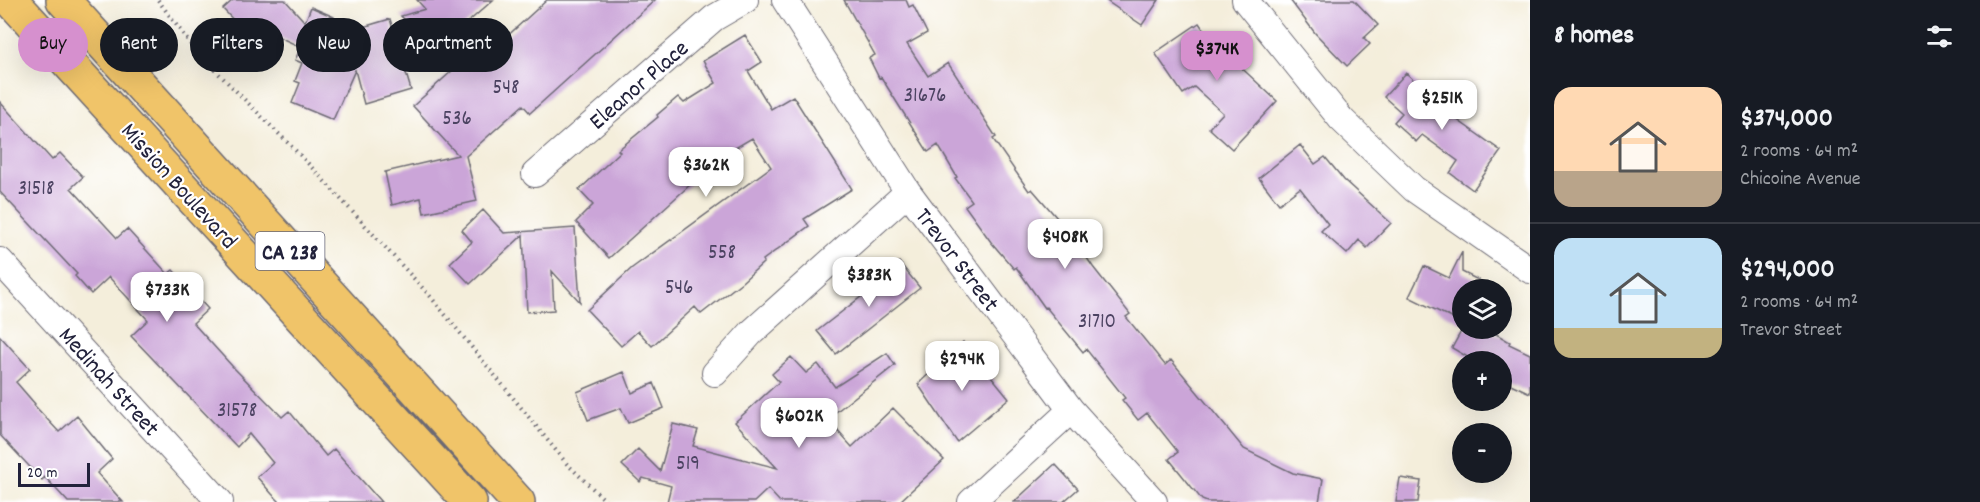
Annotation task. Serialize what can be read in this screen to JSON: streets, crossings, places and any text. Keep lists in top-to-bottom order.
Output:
{
  "streets": {
    "main road": ["Mission Boulevard", "CA 238"],
    "street": ["Eleanor Place", "Trevor Street", "Medinah Street"]
  },
  "house_numbers": [
    "548",
    "31676",
    "536",
    "31518",
    "558",
    "546",
    "31710",
    "31578",
    "519"
  ],
  "scale_bar": "20 m",
  "page": {
    "heading": "8 homes",
    "chip": [
      "Buy",
      "Rent",
      "Filters",
      "New",
      "Apartment"
    ],
    "price": [
      "$374K",
      "$251K",
      "$362K",
      "$408K",
      "$383K",
      "$733K",
      "$294K",
      "$602K"
    ],
    "list": [
      {
        "name": "$374,000",
        "note": "2 rooms · 64 m² · Chicoine Avenue"
      },
      {
        "name": "$294,000",
        "note": "2 rooms · 64 m² · Trevor Street"
      }
    ],
    "map_buttons": ["+", "−"],
    "scale": "20 m"
  }
}
